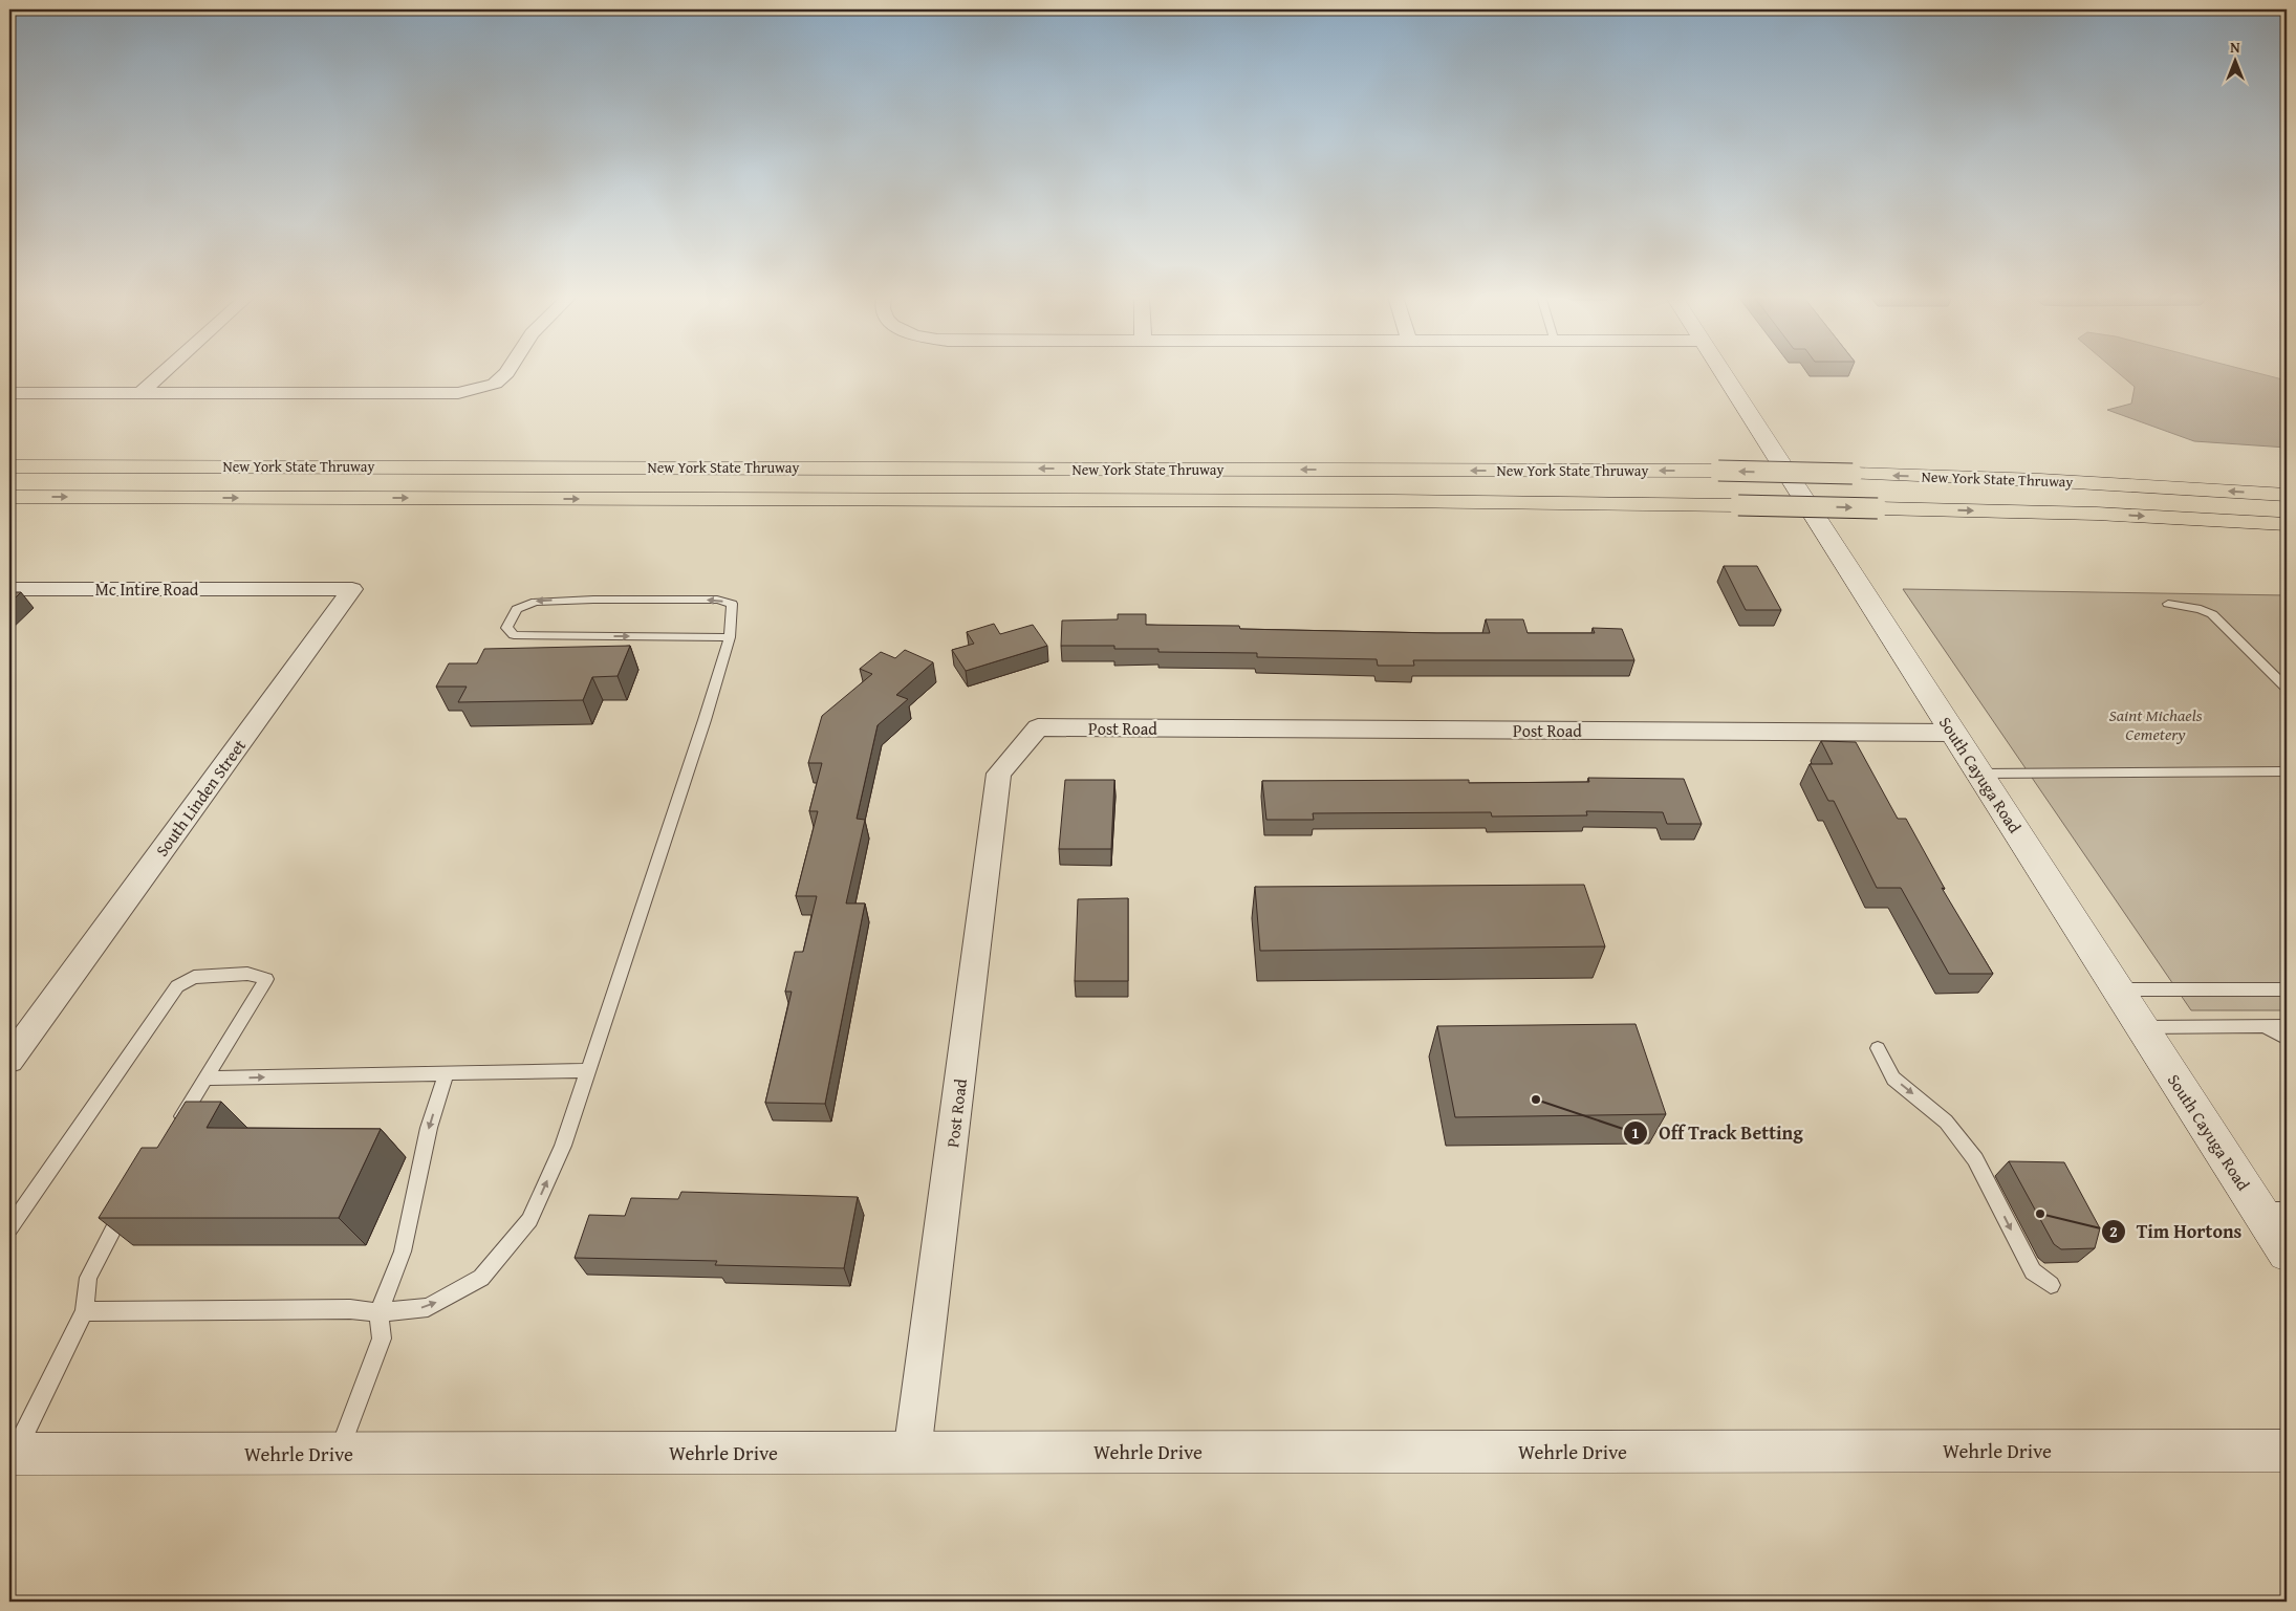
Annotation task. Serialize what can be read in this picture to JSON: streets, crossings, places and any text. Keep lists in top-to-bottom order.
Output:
{
  "streets": {
    "highway": ["New York State Thruway"],
    "street": [
      "Mc Intire Road",
      "Post Road",
      "South Cayuga Road",
      "South Linden Street",
      "Wehrle Drive"
    ]
  },
  "crossings": [
    ["Mc Intire Road", "South Linden Street"],
    ["Post Road", "South Cayuga Road"],
    ["Post Road", "Wehrle Drive"]
  ],
  "parks": ["Saint Michaels Cemetery"],
  "places": ["Off Track Betting", "Tim Hortons"],
  "north": "top"
}
